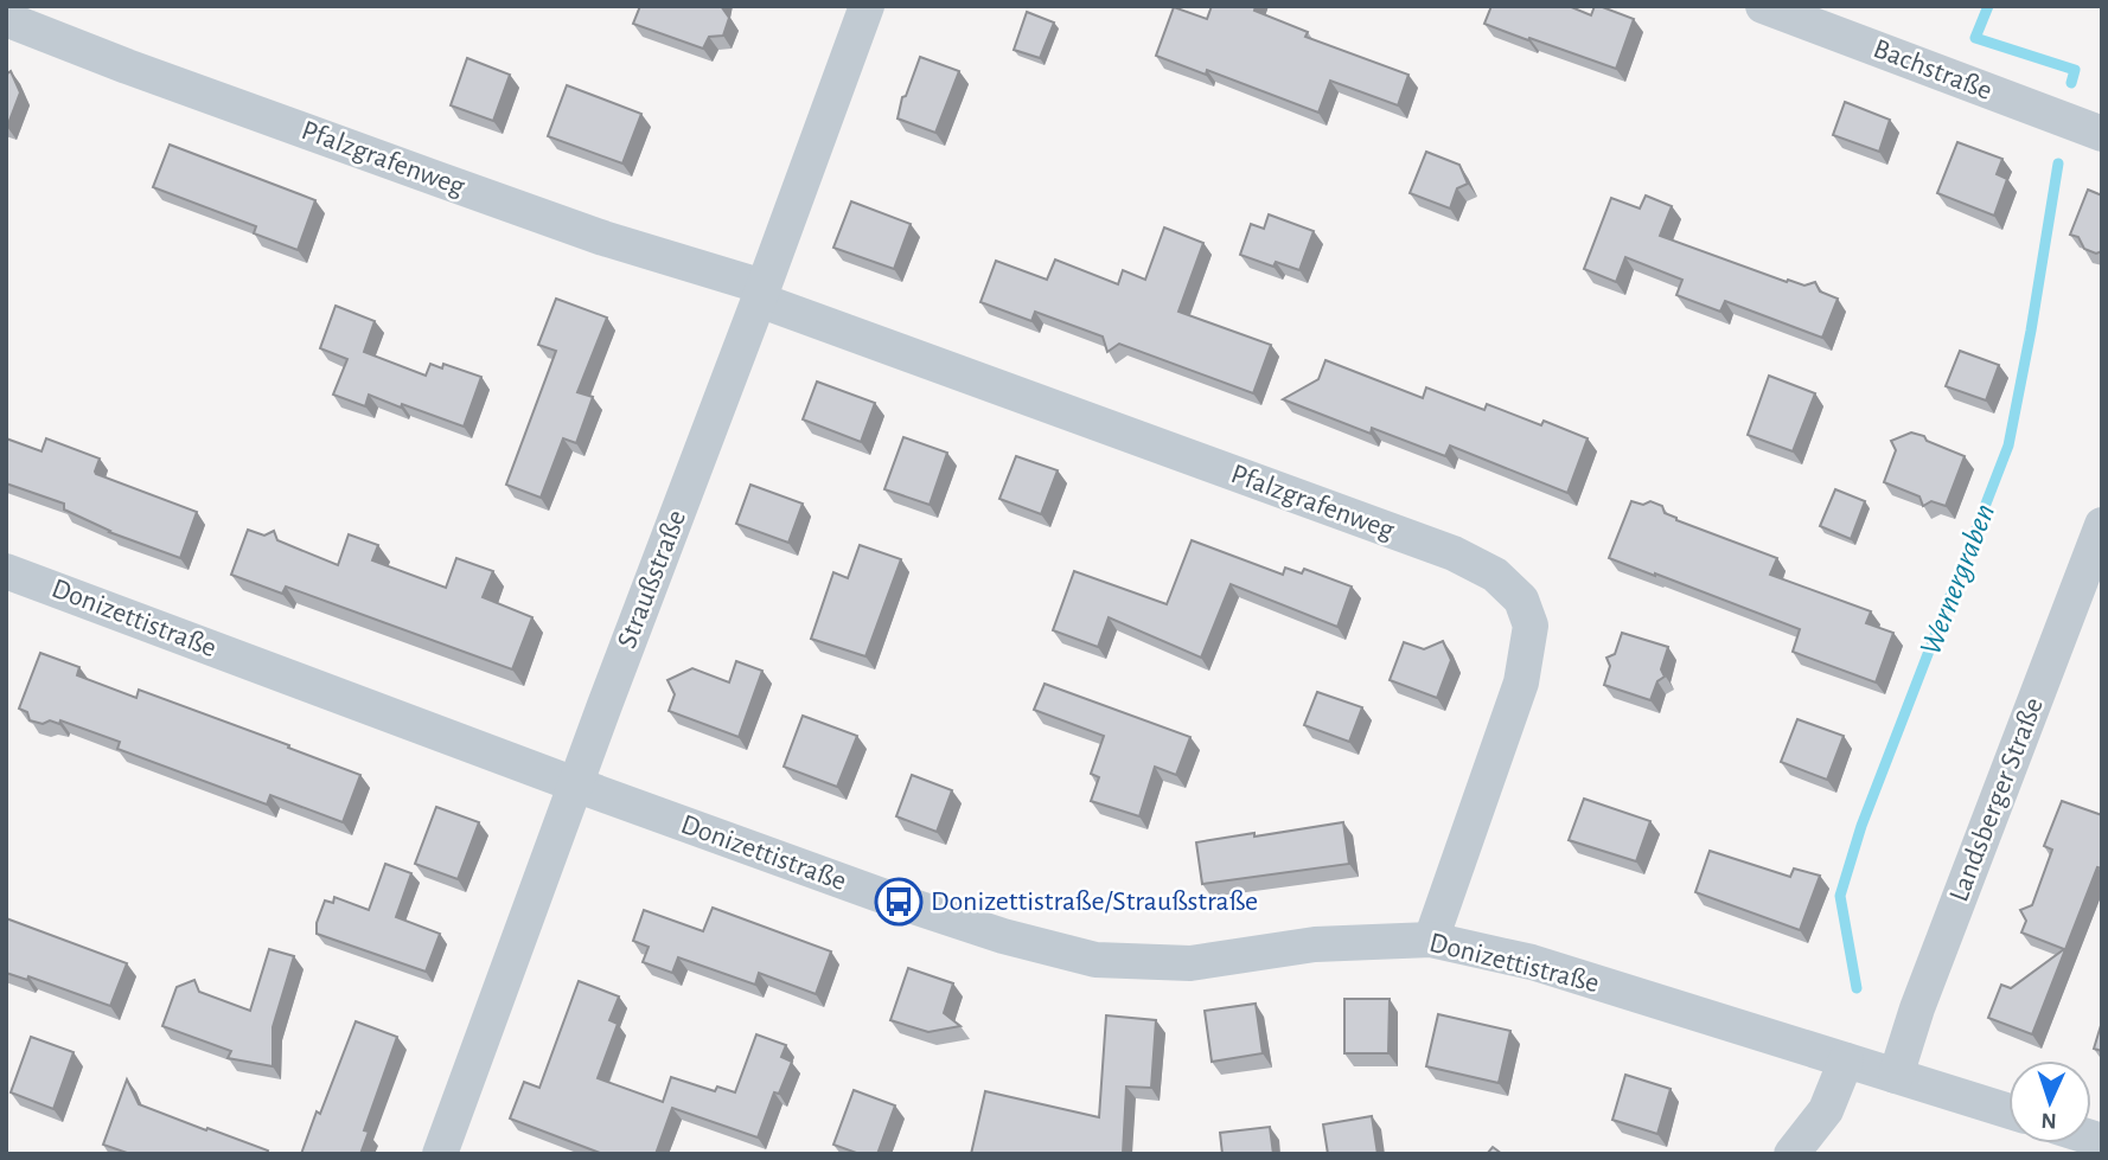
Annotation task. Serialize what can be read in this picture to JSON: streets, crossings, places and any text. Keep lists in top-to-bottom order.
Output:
{
  "streets": {
    "street": [
      "Bachstraße",
      "Pfalzgrafenweg",
      "Straußstraße",
      "Donizettistraße",
      "Landsberger Straße"
    ]
  },
  "crossings": [
    ["Pfalzgrafenweg", "Straußstraße"],
    ["Pfalzgrafenweg", "Donizettistraße"],
    ["Straußstraße", "Donizettistraße"],
    ["Donizettistraße", "Landsberger Straße"]
  ],
  "water": ["Wernergraben"],
  "places": {
    "bus stop": ["Donizettistraße/Straußstraße"]
  },
  "north": "bottom"
}
